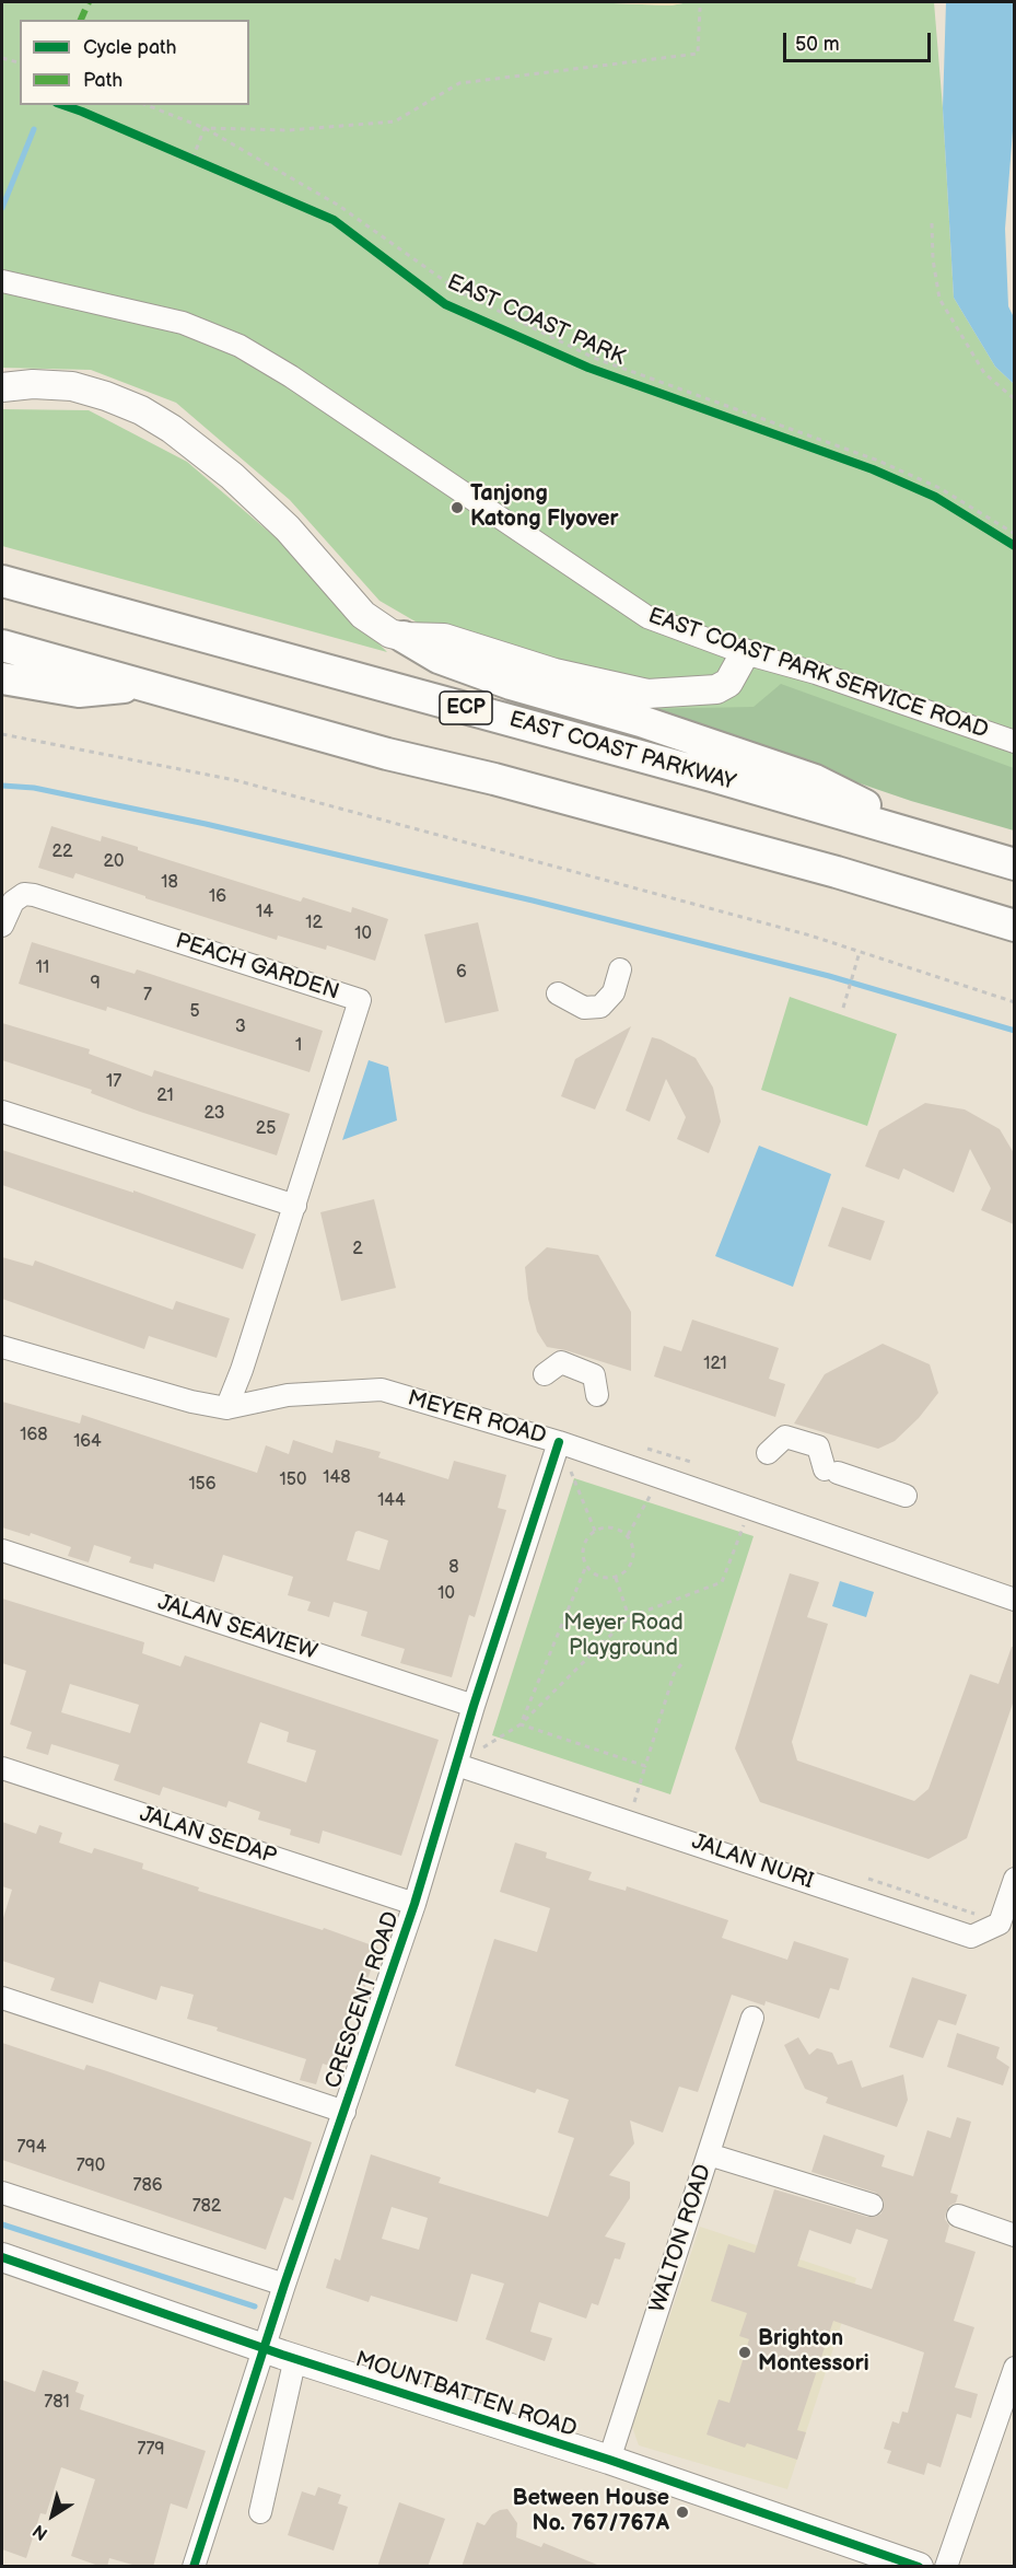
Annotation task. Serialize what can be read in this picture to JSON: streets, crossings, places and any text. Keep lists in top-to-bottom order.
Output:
{
  "streets": {
    "highway": ["ECP", "EAST COAST PARKWAY"],
    "main road": ["MOUNTBATTEN ROAD"],
    "street": [
      "EAST COAST PARK SERVICE ROAD",
      "PEACH GARDEN",
      "MEYER ROAD",
      "JALAN SEAVIEW",
      "JALAN SEDAP",
      "JALAN NURI",
      "CRESCENT ROAD",
      "WALTON ROAD"
    ],
    "cycle path": ["EAST COAST PARK"]
  },
  "crossings": [
    ["PEACH GARDEN", "MEYER ROAD"],
    ["MEYER ROAD", "CRESCENT ROAD"],
    ["JALAN SEAVIEW", "CRESCENT ROAD"],
    ["JALAN SEDAP", "CRESCENT ROAD"],
    ["JALAN NURI", "CRESCENT ROAD"],
    ["CRESCENT ROAD", "MOUNTBATTEN ROAD"],
    ["WALTON ROAD", "MOUNTBATTEN ROAD"]
  ],
  "parks": ["Meyer Road Playground"],
  "places": ["Tanjong Katong Flyover", "Brighton Montessori", "Between House No. 767/767A"],
  "house_numbers": [
    "22",
    "20",
    "18",
    "16",
    "14",
    "12",
    "10",
    "11",
    "6",
    "9",
    "7",
    "5",
    "3",
    "1",
    "17",
    "21",
    "23",
    "25",
    "2",
    "121",
    "168",
    "164",
    "148",
    "150",
    "156",
    "144",
    "8",
    "10",
    "794",
    "790",
    "786",
    "782",
    "781",
    "779"
  ],
  "legend": ["Cycle path", "Path"],
  "scale_bar": "50 m",
  "north": "bottom left"
}
